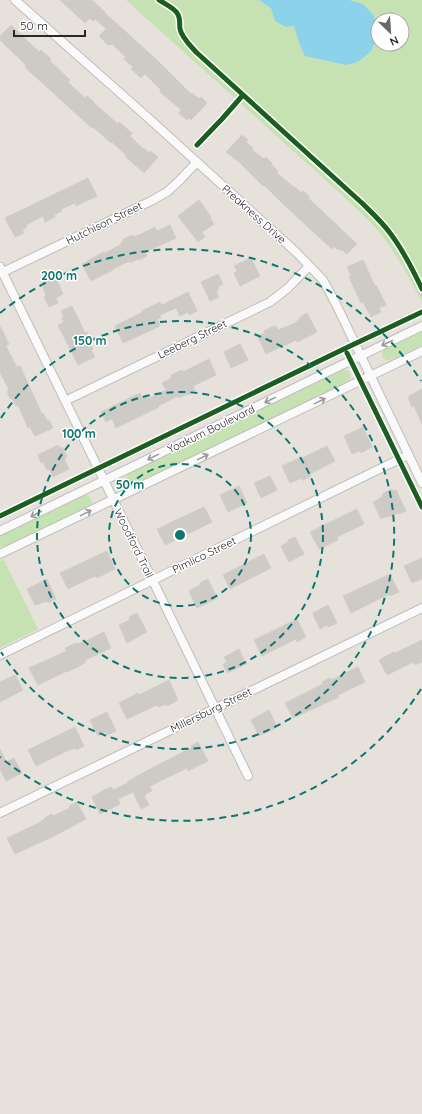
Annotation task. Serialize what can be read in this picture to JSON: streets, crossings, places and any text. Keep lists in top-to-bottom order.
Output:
{
  "streets": {
    "street": [
      "Preakness Drive",
      "Hutchison Street",
      "Leeberg Street",
      "Yoakum Boulevard",
      "Woodford Trail",
      "Pimlico Street",
      "Millersburg Street"
    ]
  },
  "crossings": [
    ["Preakness Drive", "Hutchison Street"],
    ["Preakness Drive", "Leeberg Street"],
    ["Preakness Drive", "Yoakum Boulevard"],
    ["Preakness Drive", "Pimlico Street"],
    ["Hutchison Street", "Woodford Trail"],
    ["Leeberg Street", "Woodford Trail"],
    ["Yoakum Boulevard", "Woodford Trail"],
    ["Woodford Trail", "Pimlico Street"],
    ["Woodford Trail", "Millersburg Street"]
  ],
  "scale_bar": "50 m",
  "north": "bottom right",
  "rings": [
    "200 m",
    "150 m",
    "100 m",
    "50 m"
  ]
}
